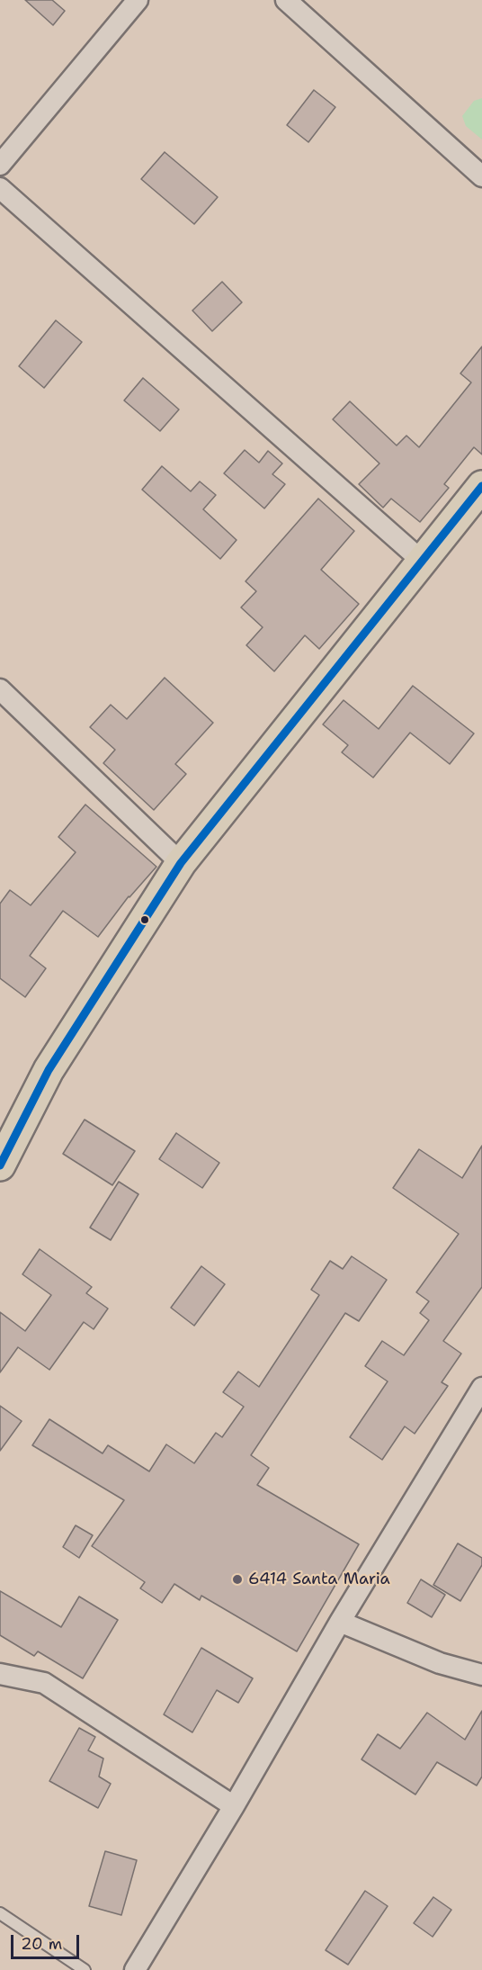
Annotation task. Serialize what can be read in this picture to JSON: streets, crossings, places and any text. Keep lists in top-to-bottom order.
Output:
{
  "places": ["6414 Santa Maria"],
  "scale_bar": "20 m"
}
